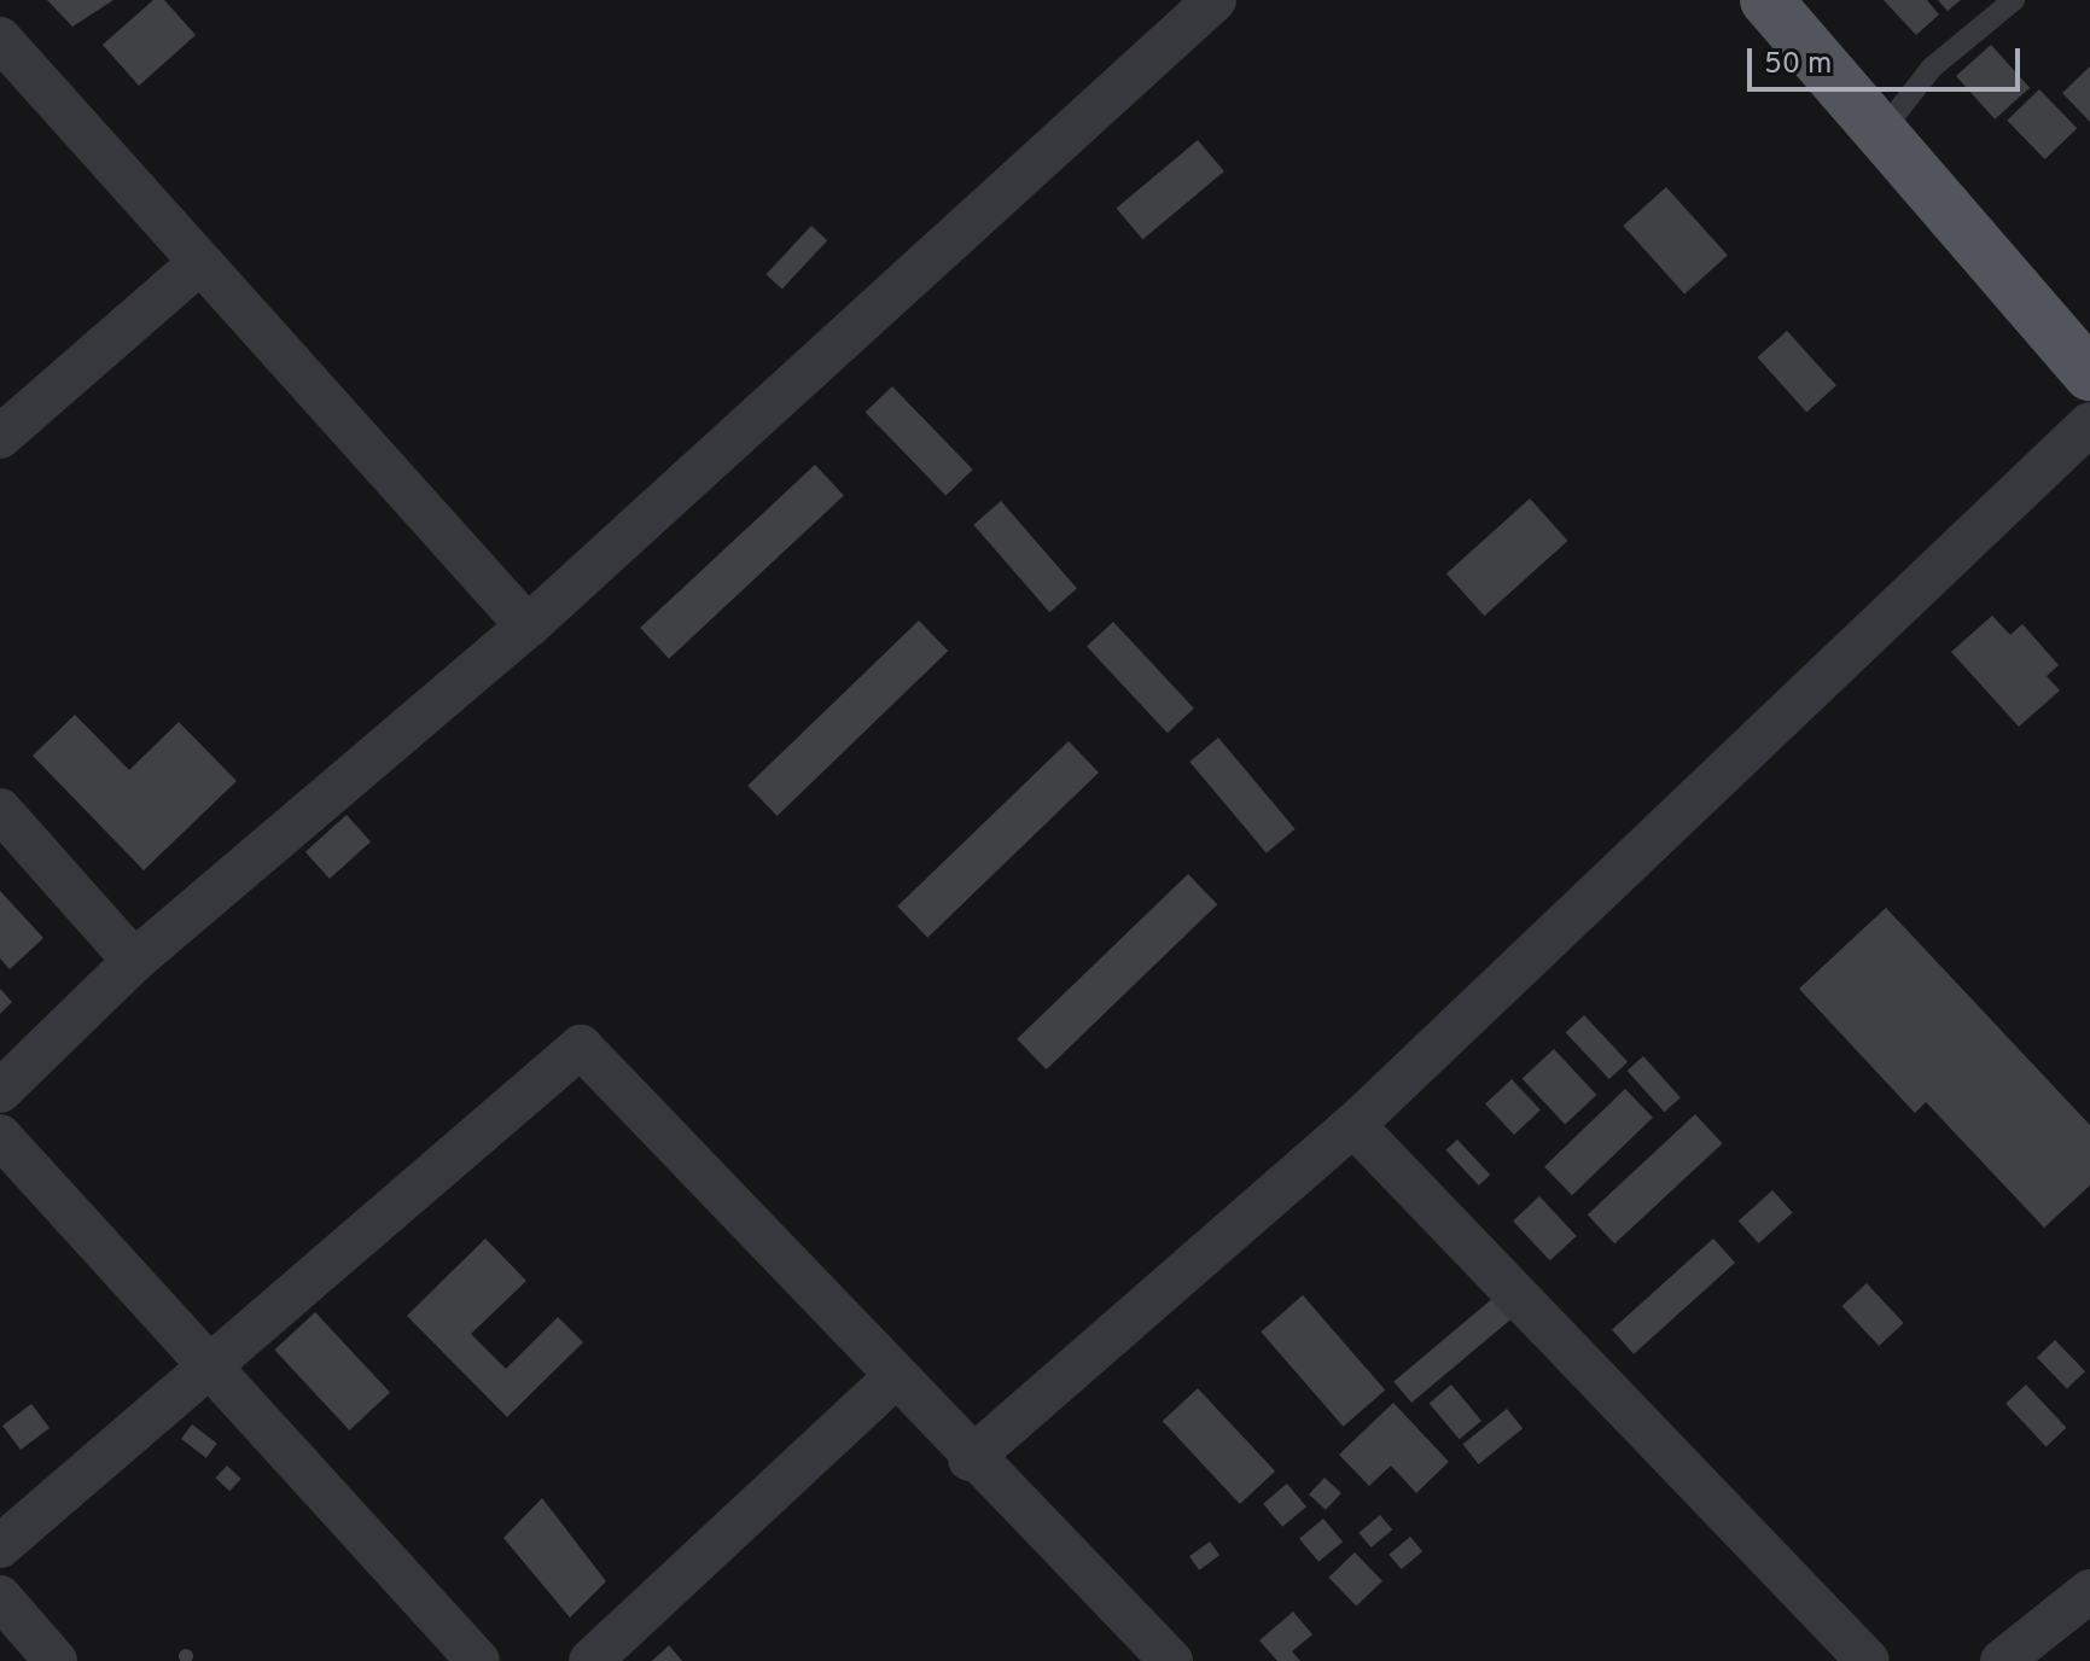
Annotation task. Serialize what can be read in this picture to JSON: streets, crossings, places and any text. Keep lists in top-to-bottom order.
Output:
{
  "scale_bar": "50 m"
}
